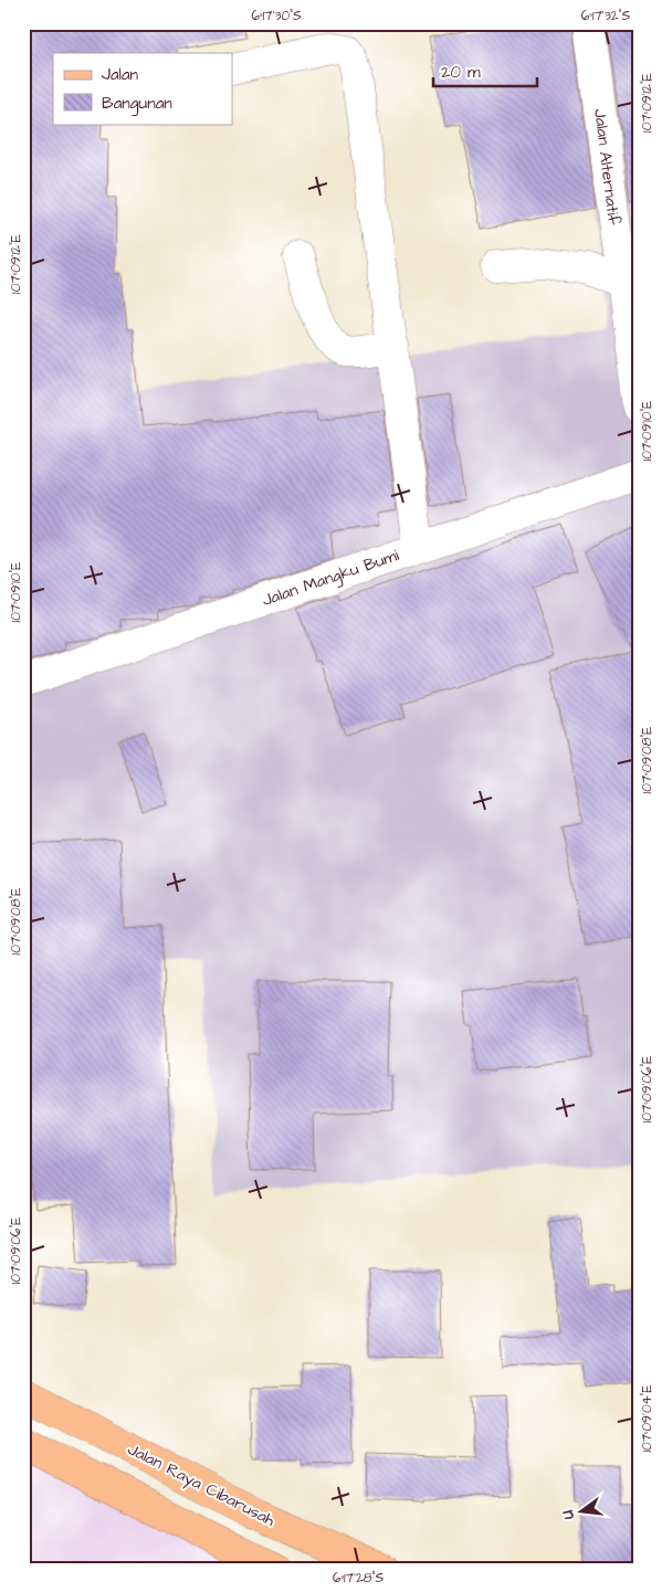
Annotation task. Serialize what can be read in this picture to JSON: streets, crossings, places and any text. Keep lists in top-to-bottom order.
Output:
{
  "streets": {
    "main road": ["Jalan Raya Cibarusah"],
    "street": ["Jalan Alternatif", "Jalan Mangku Bumi"]
  },
  "legend": ["Jalan", "Bangunan"],
  "scale_bar": "20 m",
  "north": "left",
  "coordinates": [
    "6°17'30\"S",
    "6°17'32\"S",
    "107°09'12\"E",
    "107°09'10\"E",
    "107°09'08\"E",
    "107°09'06\"E",
    "107°09'04\"E",
    "6°17'28\"S"
  ]
}
